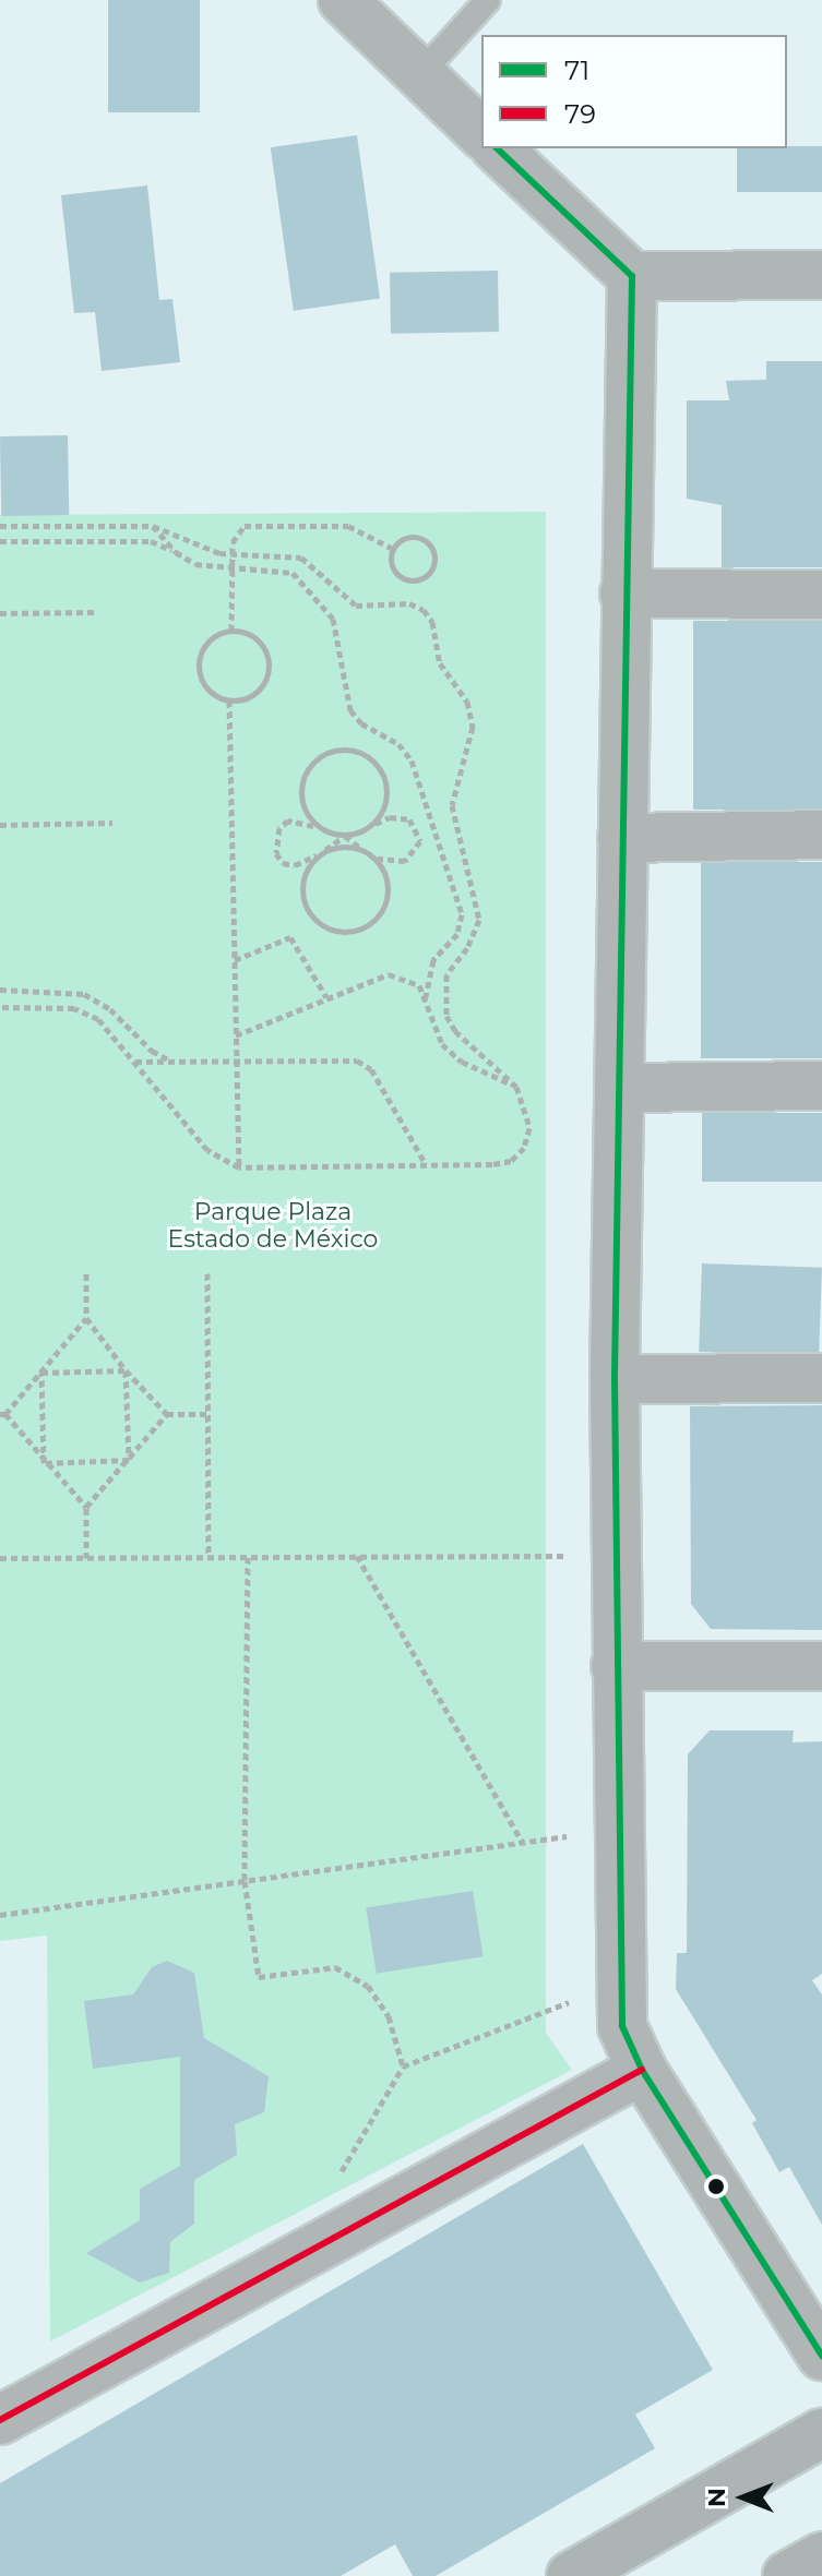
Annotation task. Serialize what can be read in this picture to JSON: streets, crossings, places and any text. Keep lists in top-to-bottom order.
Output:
{
  "parks": ["Parque Plaza Estado de México"],
  "lines": ["transit line 71", "transit line 79"],
  "legend": ["71", "79"],
  "north": "left"
}
